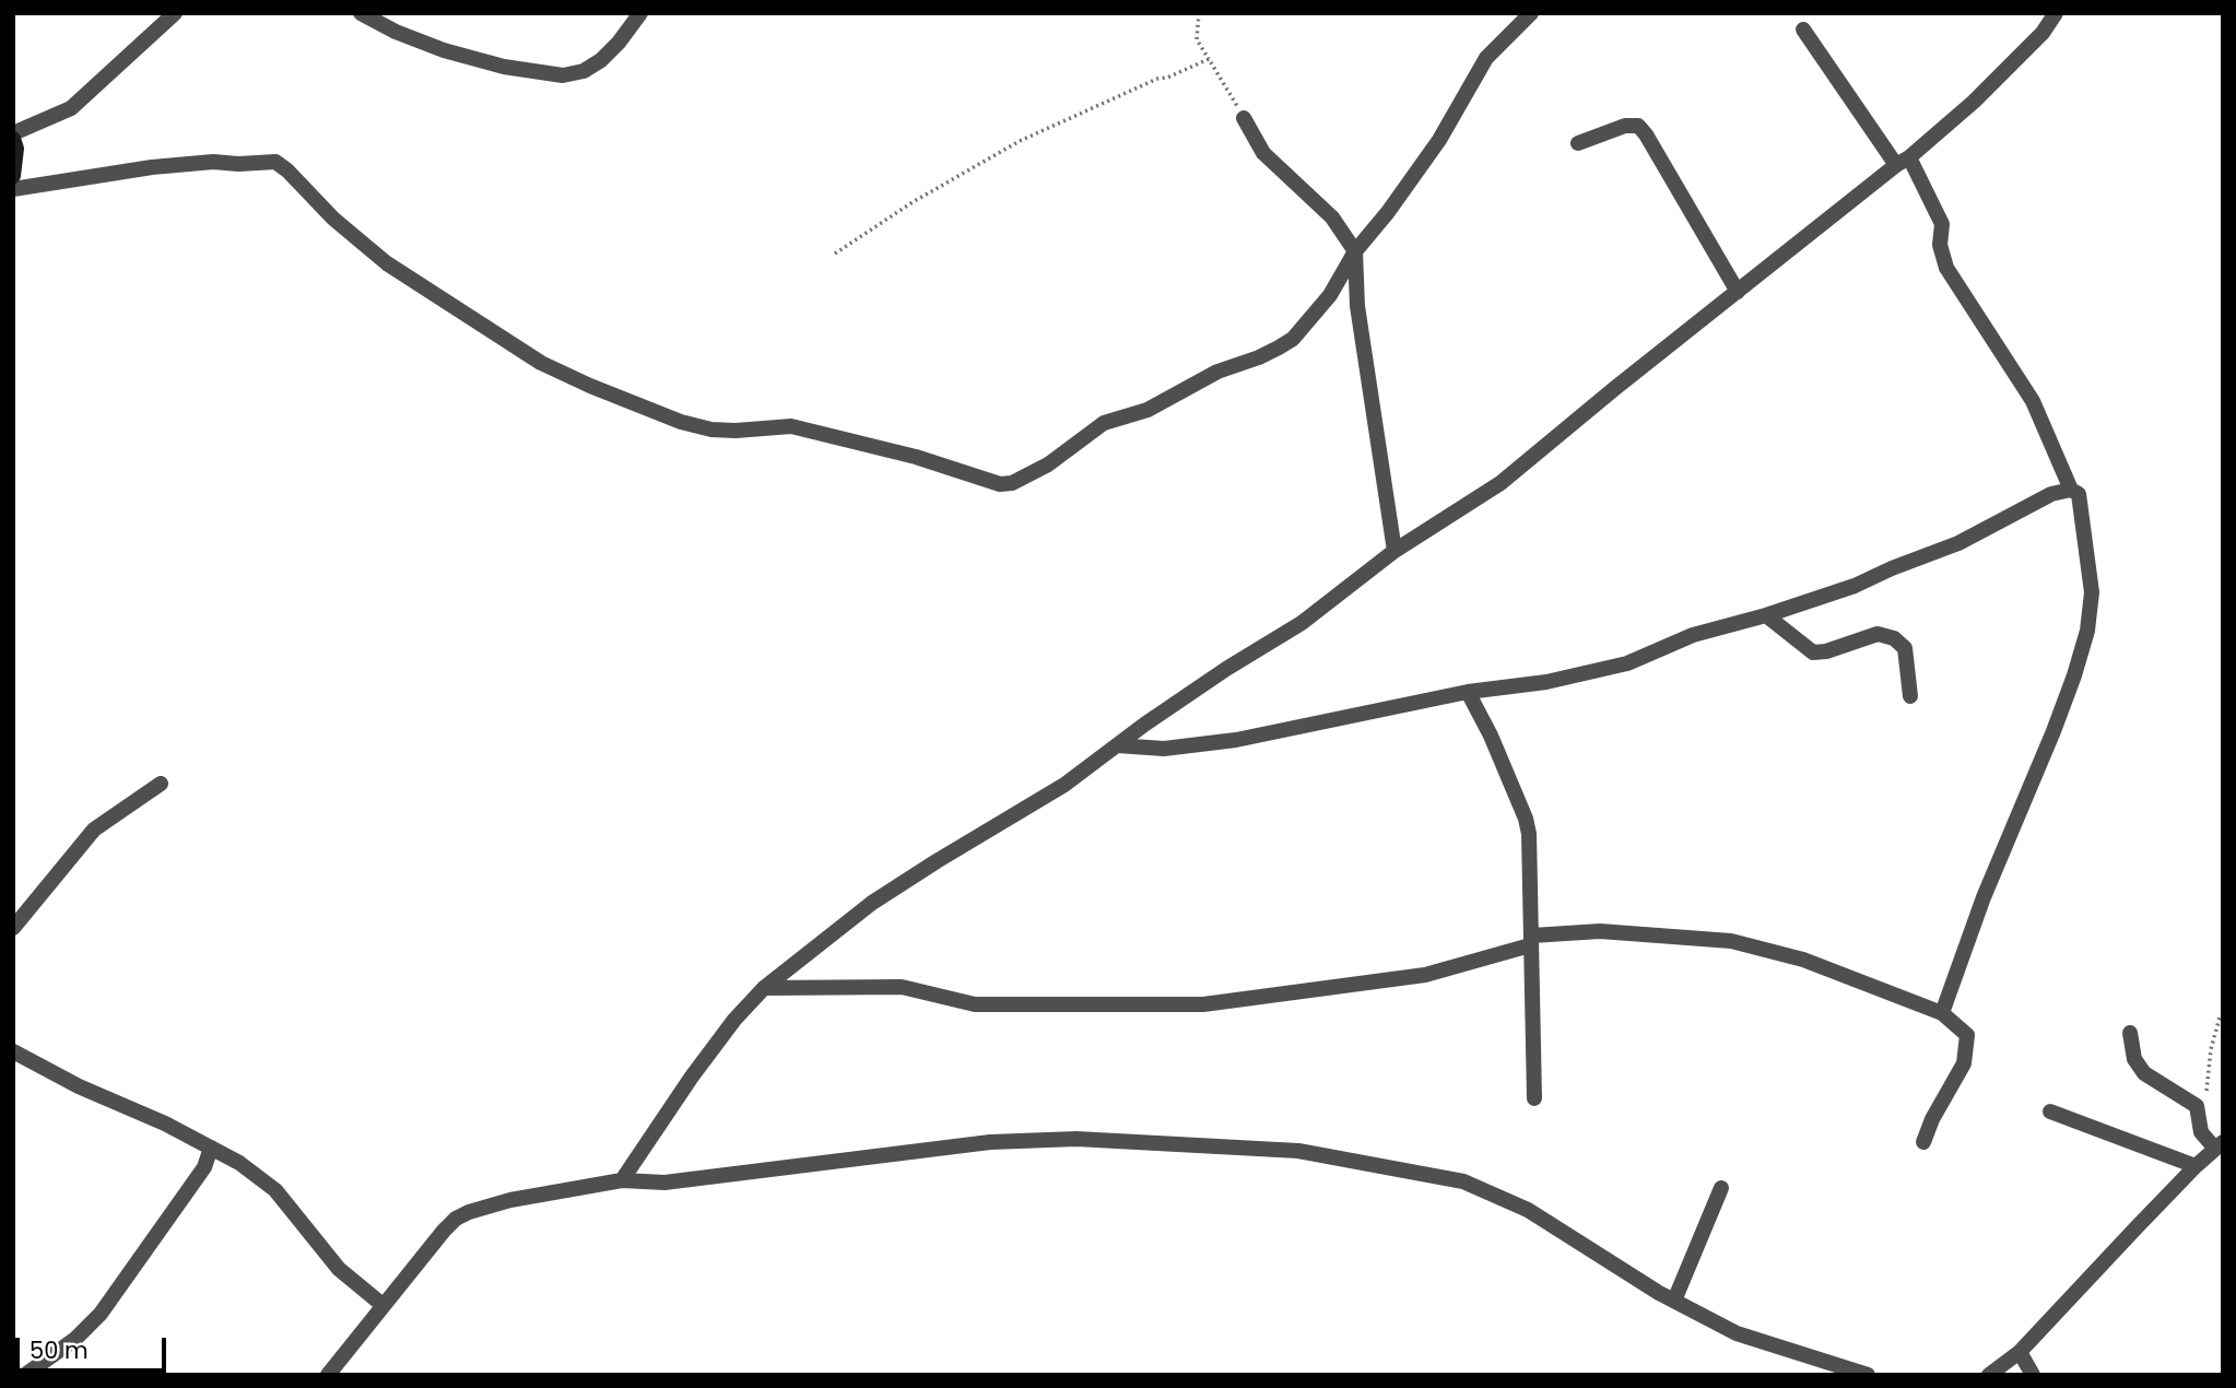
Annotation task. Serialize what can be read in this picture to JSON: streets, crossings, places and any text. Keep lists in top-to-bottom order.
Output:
{
  "scale_bar": "50 m"
}
